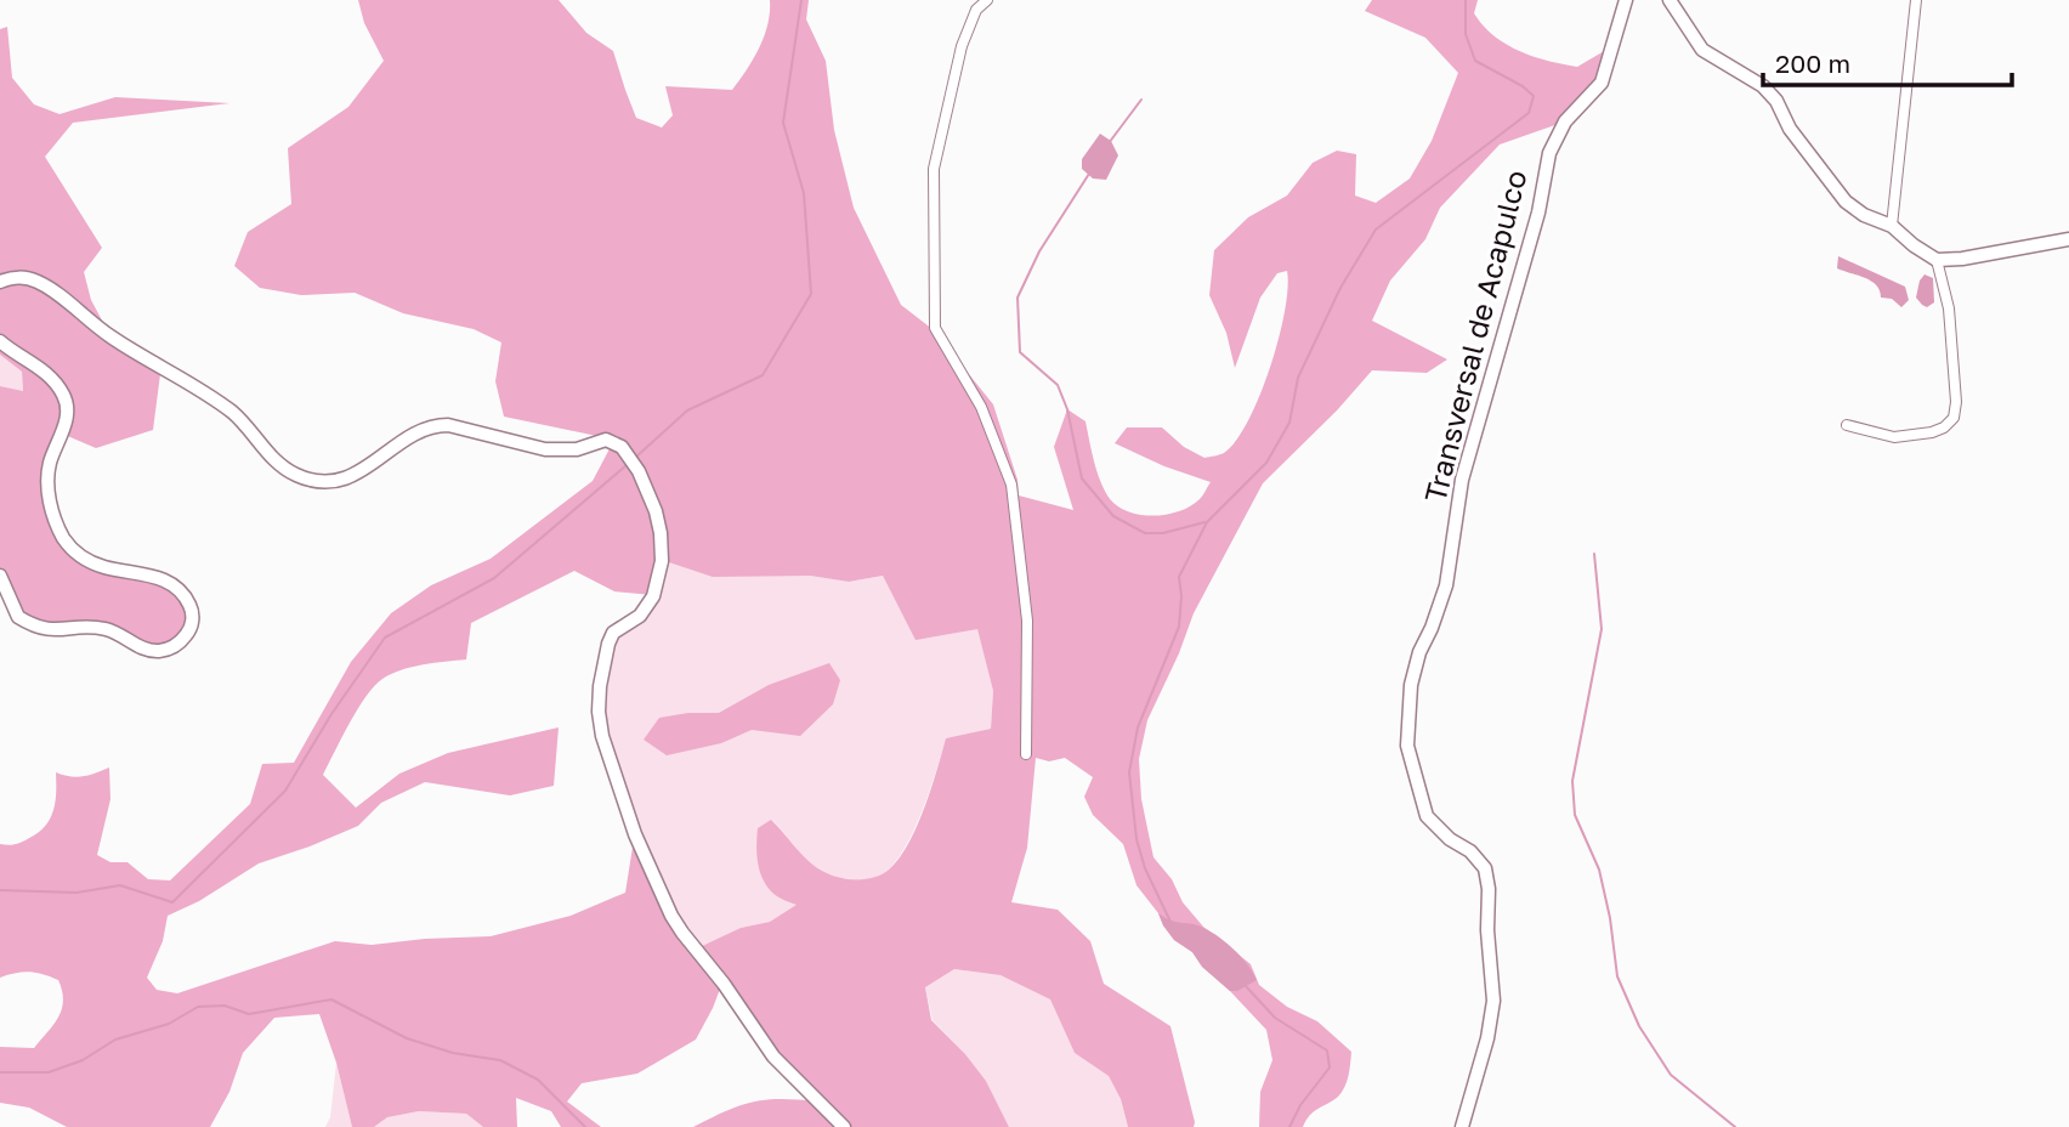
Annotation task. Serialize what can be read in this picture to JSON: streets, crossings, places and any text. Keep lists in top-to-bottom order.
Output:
{
  "streets": {
    "street": ["Transversal de Acapulco"]
  },
  "scale_bar": "200 m"
}
